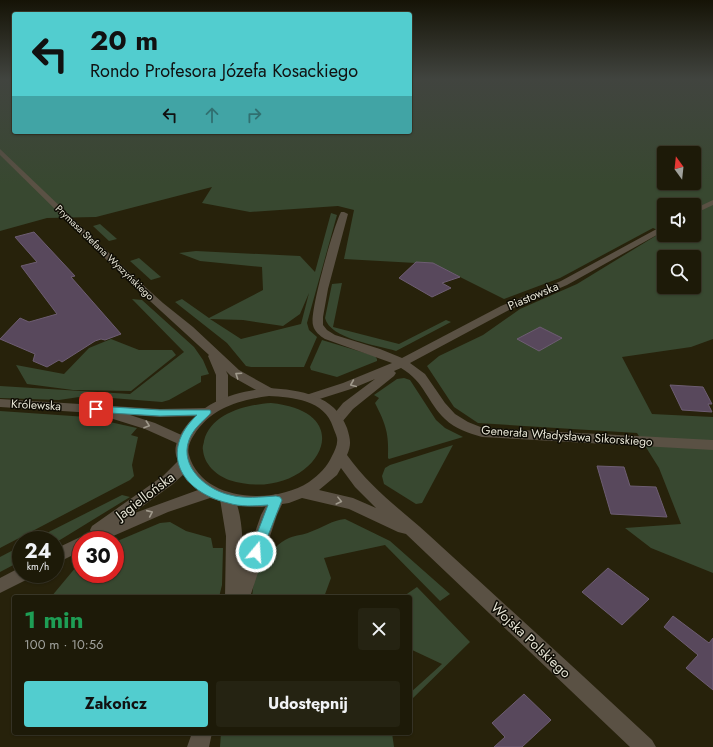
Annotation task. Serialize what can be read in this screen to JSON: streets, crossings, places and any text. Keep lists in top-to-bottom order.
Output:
{
  "streets": {
    "street": [
      "Prymasa Stefana Wyszyńskiego",
      "Piastowska",
      "Królewska",
      "Generała Władysława Sikorskiego",
      "Jagiellońska",
      "Wojska Polskiego"
    ]
  },
  "crossings": [
    ["Prymasa Stefana Wyszyńskiego", "Piastowska"],
    ["Prymasa Stefana Wyszyńskiego", "Królewska"],
    ["Prymasa Stefana Wyszyńskiego", "Jagiellońska"],
    ["Prymasa Stefana Wyszyńskiego", "Wojska Polskiego"],
    ["Piastowska", "Królewska"],
    ["Piastowska", "Generała Władysława Sikorskiego"],
    ["Piastowska", "Jagiellońska"],
    ["Piastowska", "Wojska Polskiego"],
    ["Królewska", "Jagiellońska"],
    ["Królewska", "Wojska Polskiego"],
    ["Jagiellońska", "Wojska Polskiego"]
  ],
  "north": "top",
  "page": {
    "turn": ["20 m", "Rondo Profesora Józefa Kosackiego"],
    "speed": "24 km/h",
    "limit": "30",
    "heading": ["1 min", "100 m · 10:56"],
    "buttons": ["Zakończ", "Udostępnij"]
  }
}
